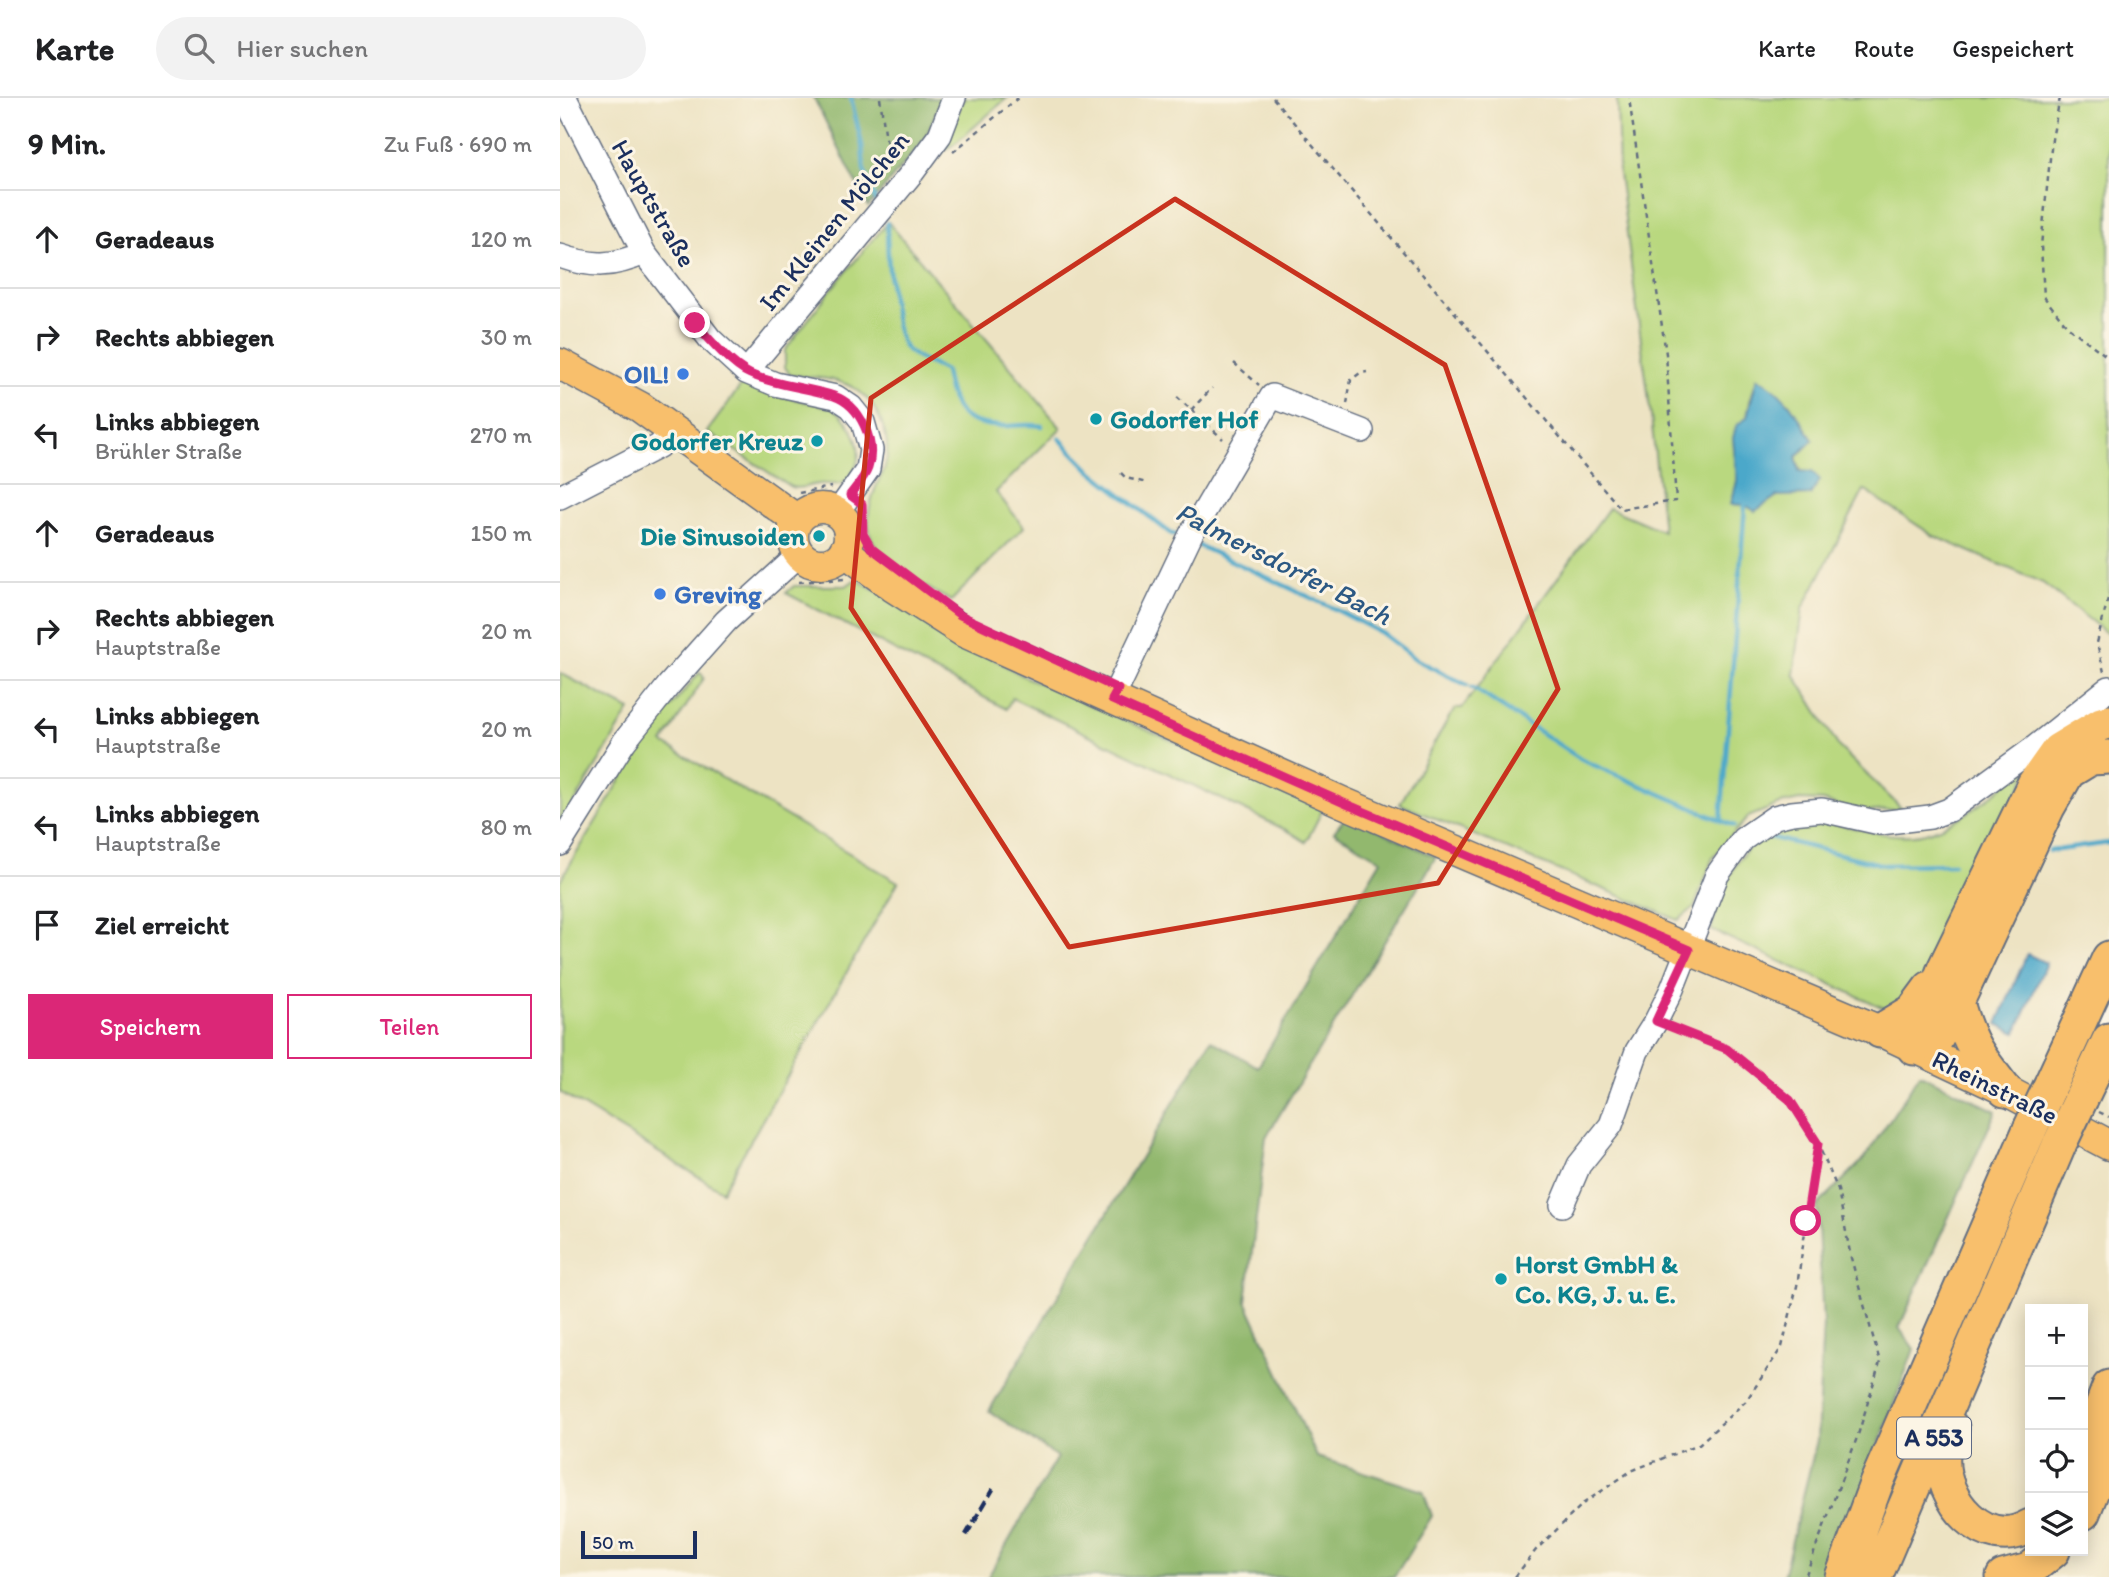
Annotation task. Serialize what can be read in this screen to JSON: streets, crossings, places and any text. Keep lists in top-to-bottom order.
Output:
{
  "streets": {
    "highway": ["A 553"],
    "main road": ["Rheinstraße"],
    "street": ["Hauptstraße", "Im Kleinen Mölchen"]
  },
  "crossings": [
    ["Hauptstraße", "Im Kleinen Mölchen"]
  ],
  "water": ["Palmersdorfer Bach"],
  "places": [
    "OIL!",
    "Godorfer Hof",
    "Godorfer Kreuz",
    "Die Sinusoiden",
    "Greving",
    "Horst GmbH & Co. KG, J. u. E."
  ],
  "scale_bar": "50 m",
  "page": {
    "header": "Karte",
    "search": "Hier suchen",
    "nav": ["Karte", "Route", "Gespeichert"],
    "heading": ["9 Min.", "Zu Fuß · 690 m"],
    "list": [
      ["Geradeaus", "120 m"],
      ["Rechts abbiegen", "30 m"],
      ["Links abbiegen", "Brühler Straße", "270 m"],
      ["Geradeaus", "150 m"],
      ["Rechts abbiegen", "Hauptstraße", "20 m"],
      ["Links abbiegen", "Hauptstraße", "20 m"],
      ["Links abbiegen", "Hauptstraße", "80 m"],
      "Ziel erreicht"
    ],
    "buttons": ["Speichern", "Teilen"],
    "map_buttons": ["+", "−"],
    "scale": "50 m"
  }
}
